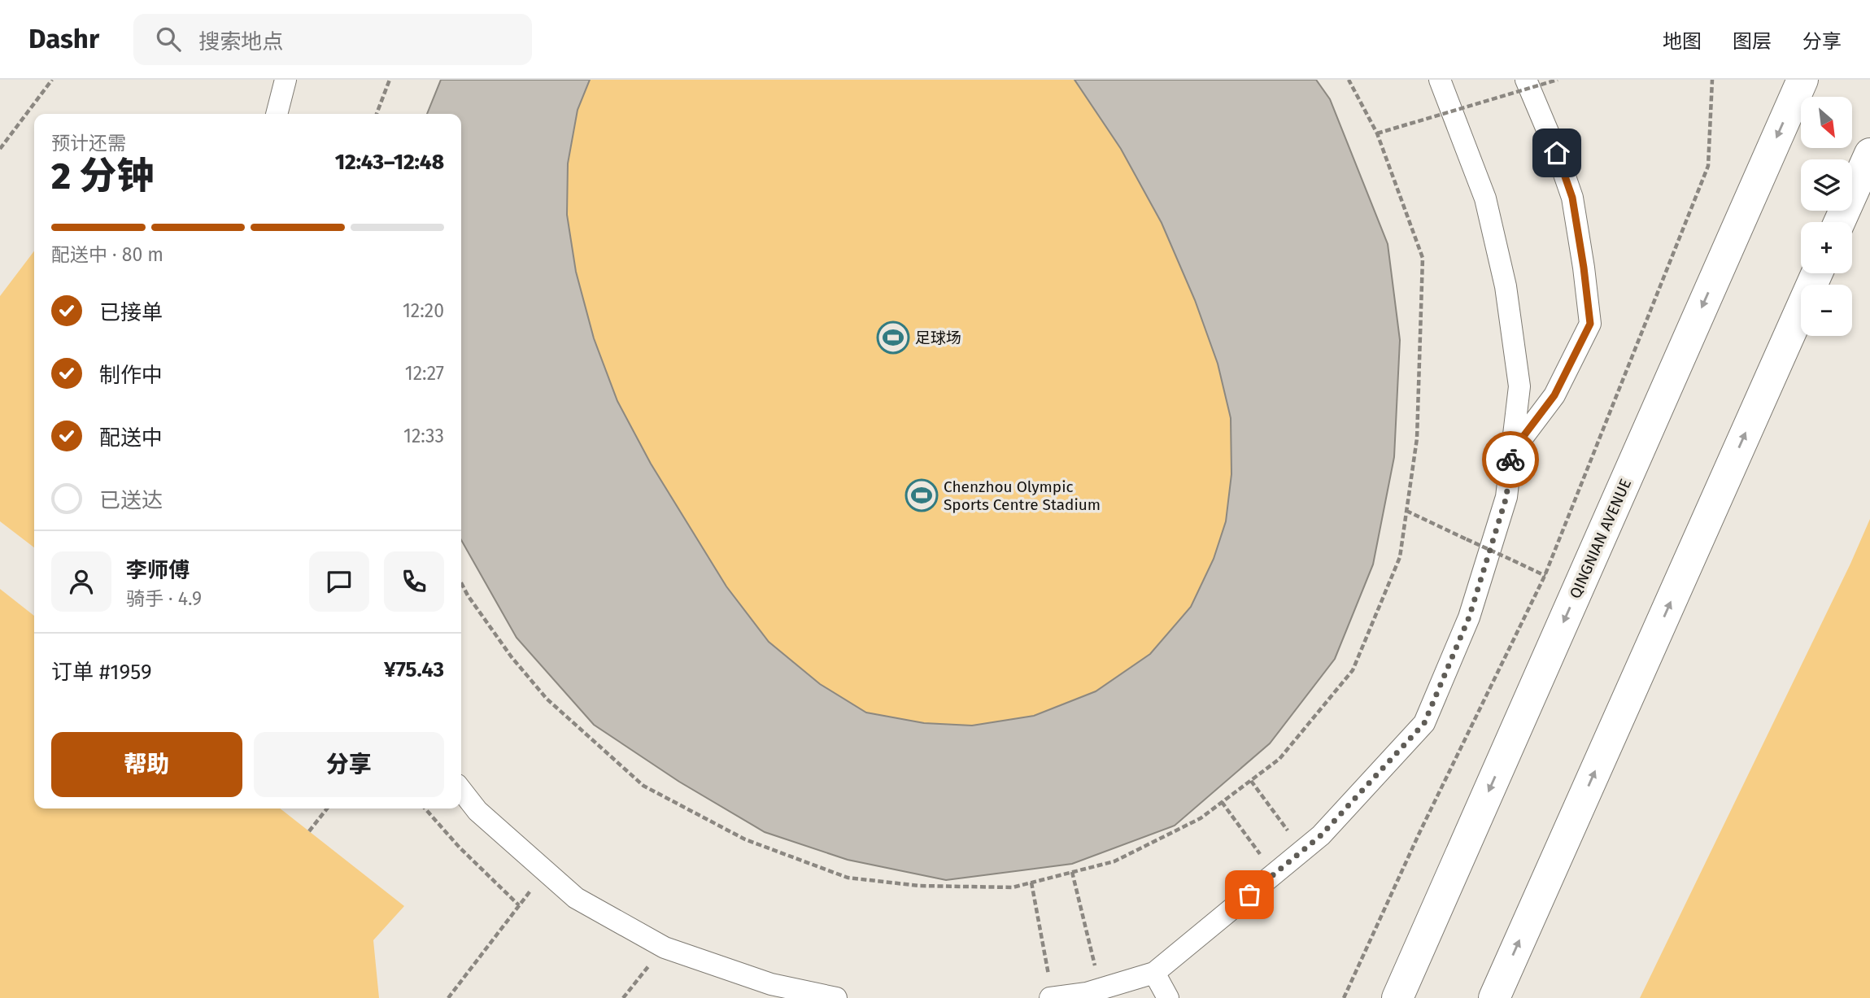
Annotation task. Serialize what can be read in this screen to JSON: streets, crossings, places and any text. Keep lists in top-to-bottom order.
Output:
{
  "streets": {
    "highway": ["QINGNIAN AVENUE"]
  },
  "places": {
    "sports": ["足球场", "Chenzhou Olympic Sports Centre Stadium"]
  },
  "north": "bottom right",
  "page": {
    "header": "Dashr",
    "search": "搜索地点",
    "nav": ["地图", "图层", "分享"],
    "map_buttons": ["+", "−"],
    "heading": ["2 分钟", "预计还需", "12:43–12:48"],
    "panel": [
      "李师傅",
      "骑手 · 4.9",
      "订单 #1959",
      "¥75.43"
    ],
    "bar": "配送中 · 80 m",
    "list": [
      ["已接单", "12:20"],
      ["制作中", "12:27"],
      ["配送中", "12:33"],
      "已送达"
    ],
    "buttons": ["帮助", "分享"]
  }
}
